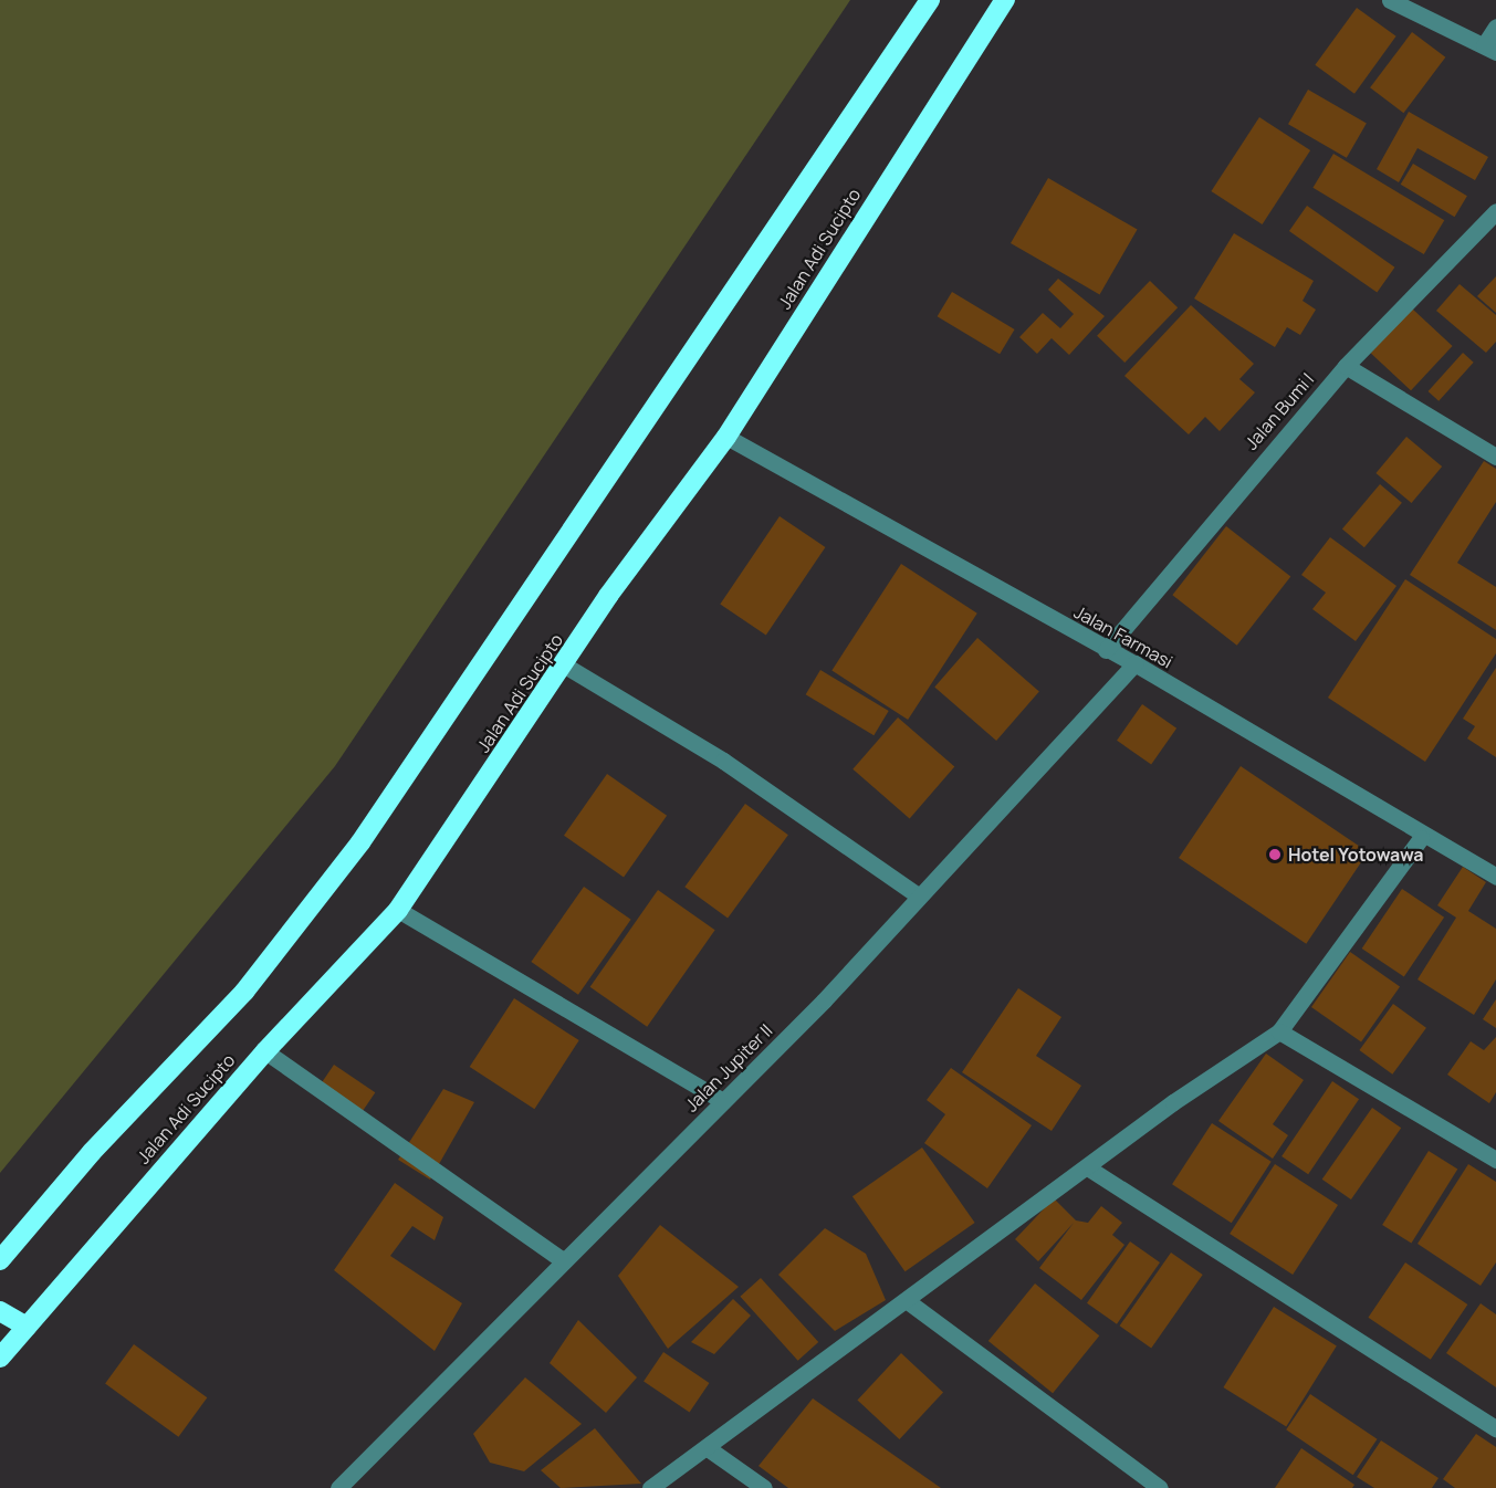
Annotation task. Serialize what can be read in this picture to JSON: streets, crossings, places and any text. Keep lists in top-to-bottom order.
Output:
{
  "streets": {
    "highway": ["Jalan Adi Sucipto"],
    "street": ["Jalan Bumi I", "Jalan Farmasi", "Jalan Jupiter II"]
  },
  "crossings": [
    ["Jalan Adi Sucipto", "Jalan Farmasi"],
    ["Jalan Bumi I", "Jalan Farmasi"],
    ["Jalan Farmasi", "Jalan Jupiter II"]
  ],
  "places": ["Hotel Yotowawa"]
}
